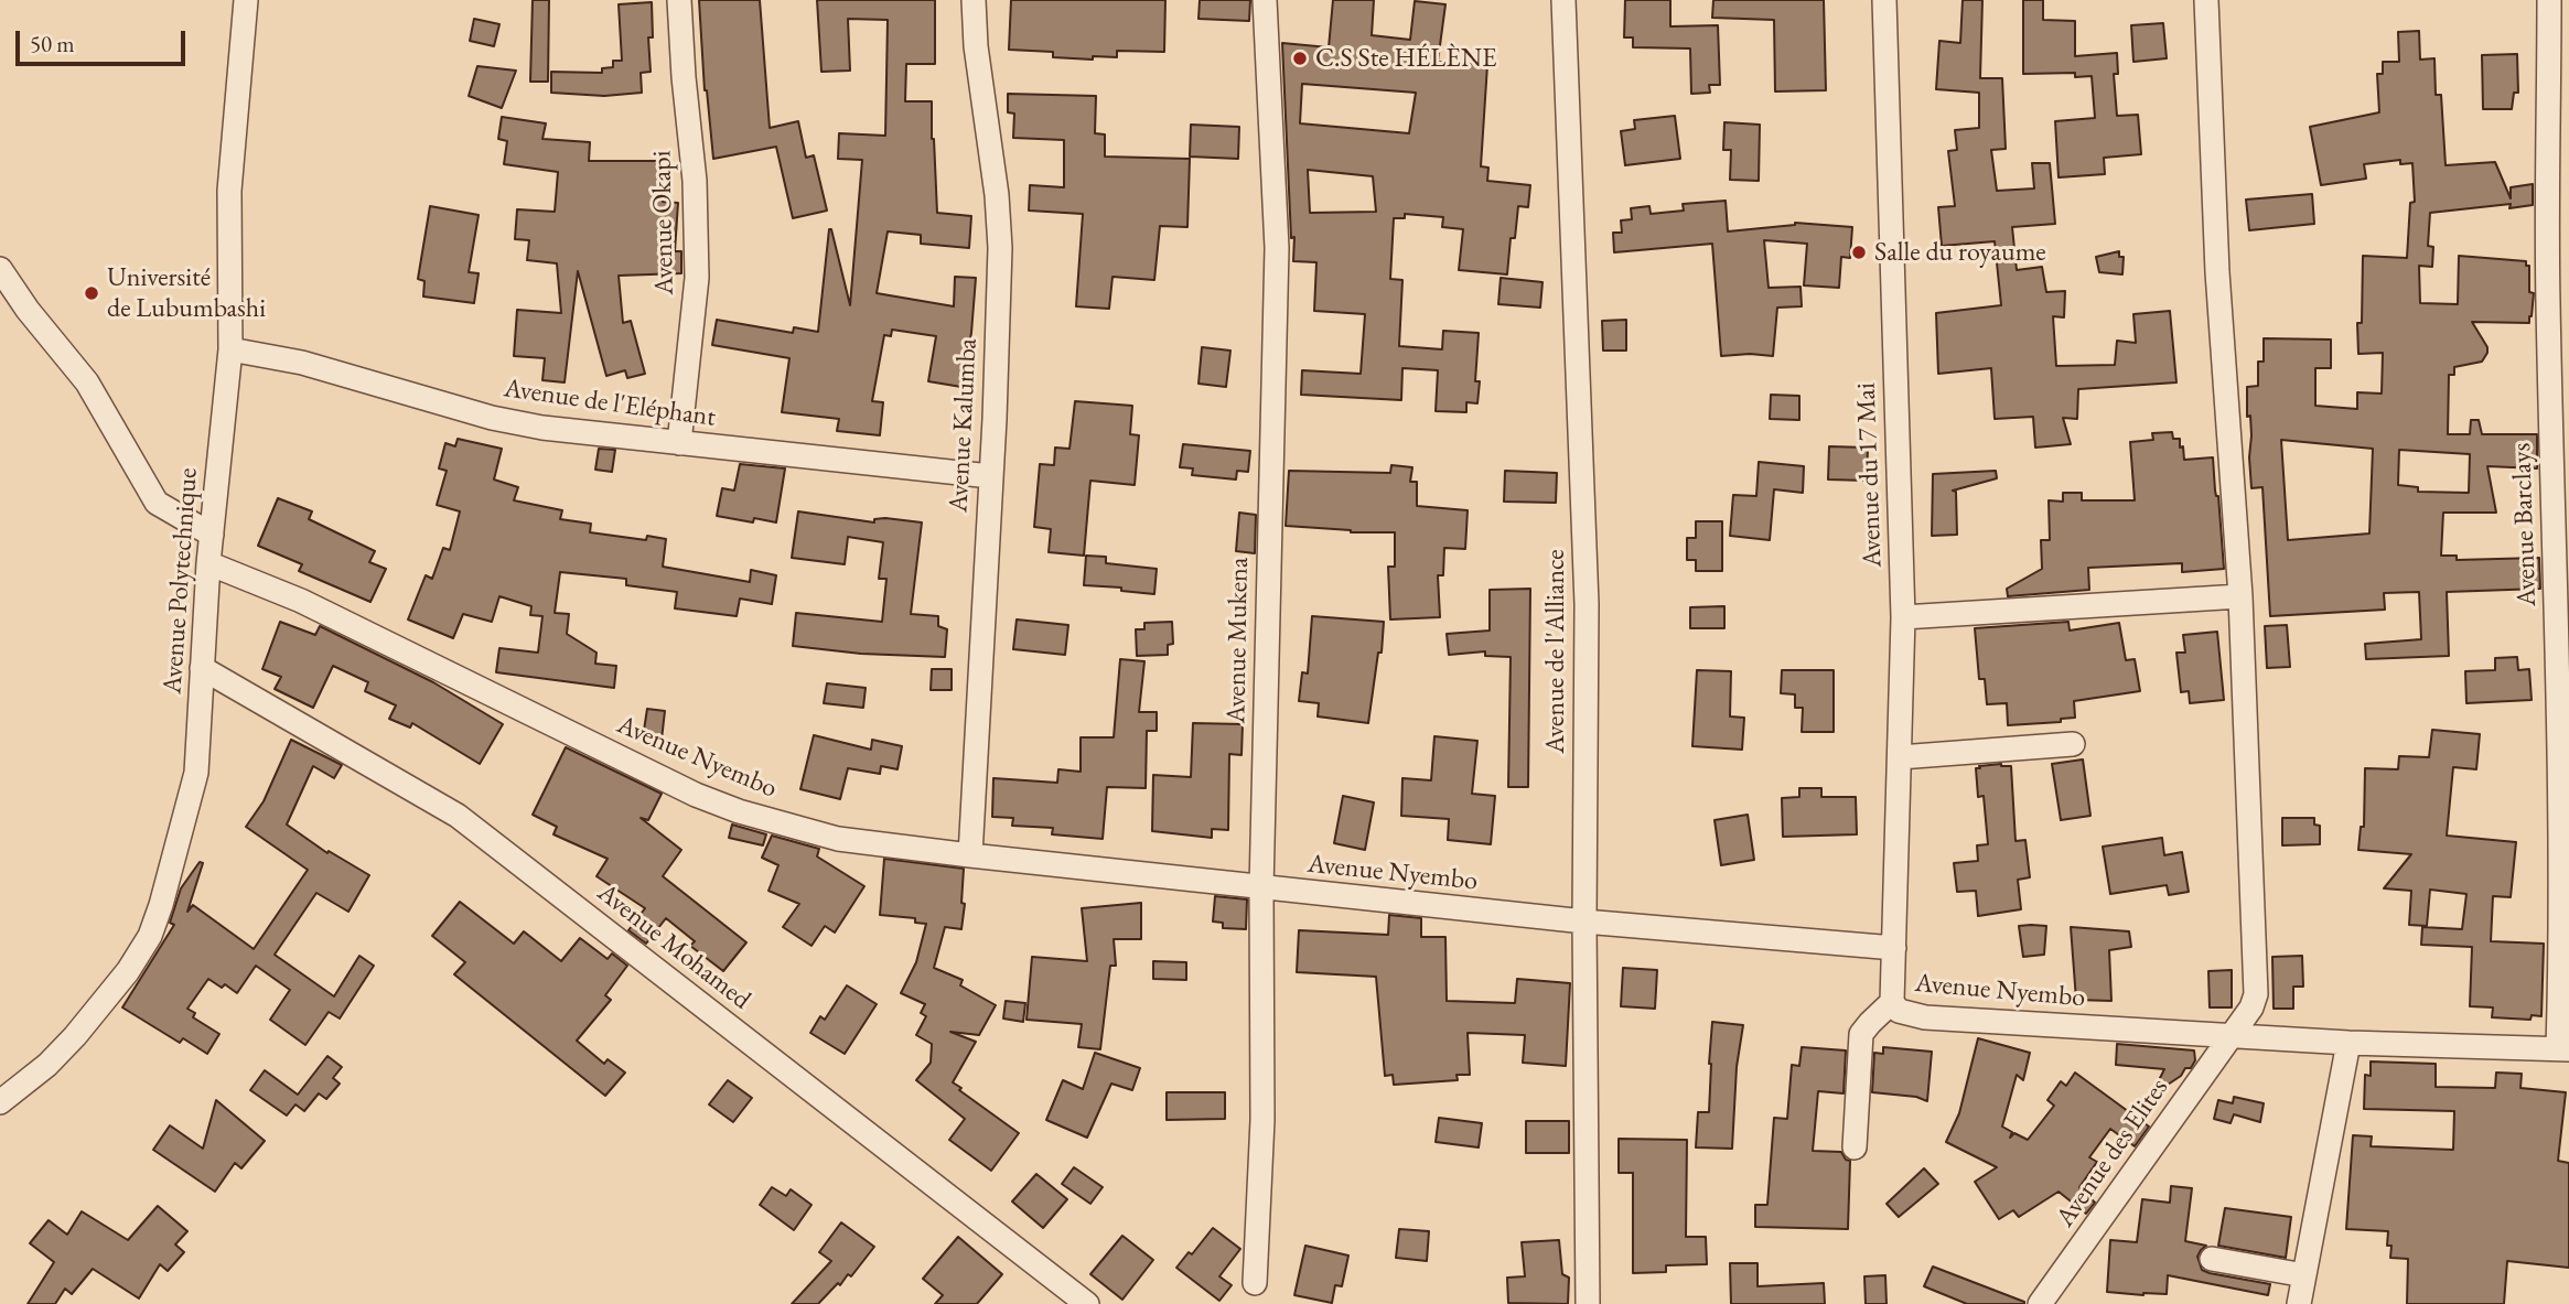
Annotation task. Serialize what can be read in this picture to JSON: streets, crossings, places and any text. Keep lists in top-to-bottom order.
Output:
{
  "streets": {
    "street": [
      "Avenue Okapi",
      "Avenue de l'Eléphant",
      "Avenue Kalumba",
      "Avenue du 17 Mai",
      "Avenue Barclays",
      "Avenue Polytechnique",
      "Avenue Mukena",
      "Avenue de l'Alliance",
      "Avenue Nyembo",
      "Avenue Mohamed",
      "Avenue des Elites"
    ]
  },
  "crossings": [
    ["Avenue Okapi", "Avenue de l'Eléphant"],
    ["Avenue de l'Eléphant", "Avenue Kalumba"],
    ["Avenue de l'Eléphant", "Avenue Polytechnique"],
    ["Avenue Kalumba", "Avenue Nyembo"],
    ["Avenue du 17 Mai", "Avenue Nyembo"],
    ["Avenue Barclays", "Avenue Nyembo"],
    ["Avenue Polytechnique", "Avenue Nyembo"],
    ["Avenue Polytechnique", "Avenue Mohamed"],
    ["Avenue Mukena", "Avenue Nyembo"],
    ["Avenue de l'Alliance", "Avenue Nyembo"],
    ["Avenue Nyembo", "Avenue des Elites"]
  ],
  "places": ["C.S Ste HÉLÈNE", "Salle du royaume", "Université de Lubumbashi"],
  "scale_bar": "50 m"
}
